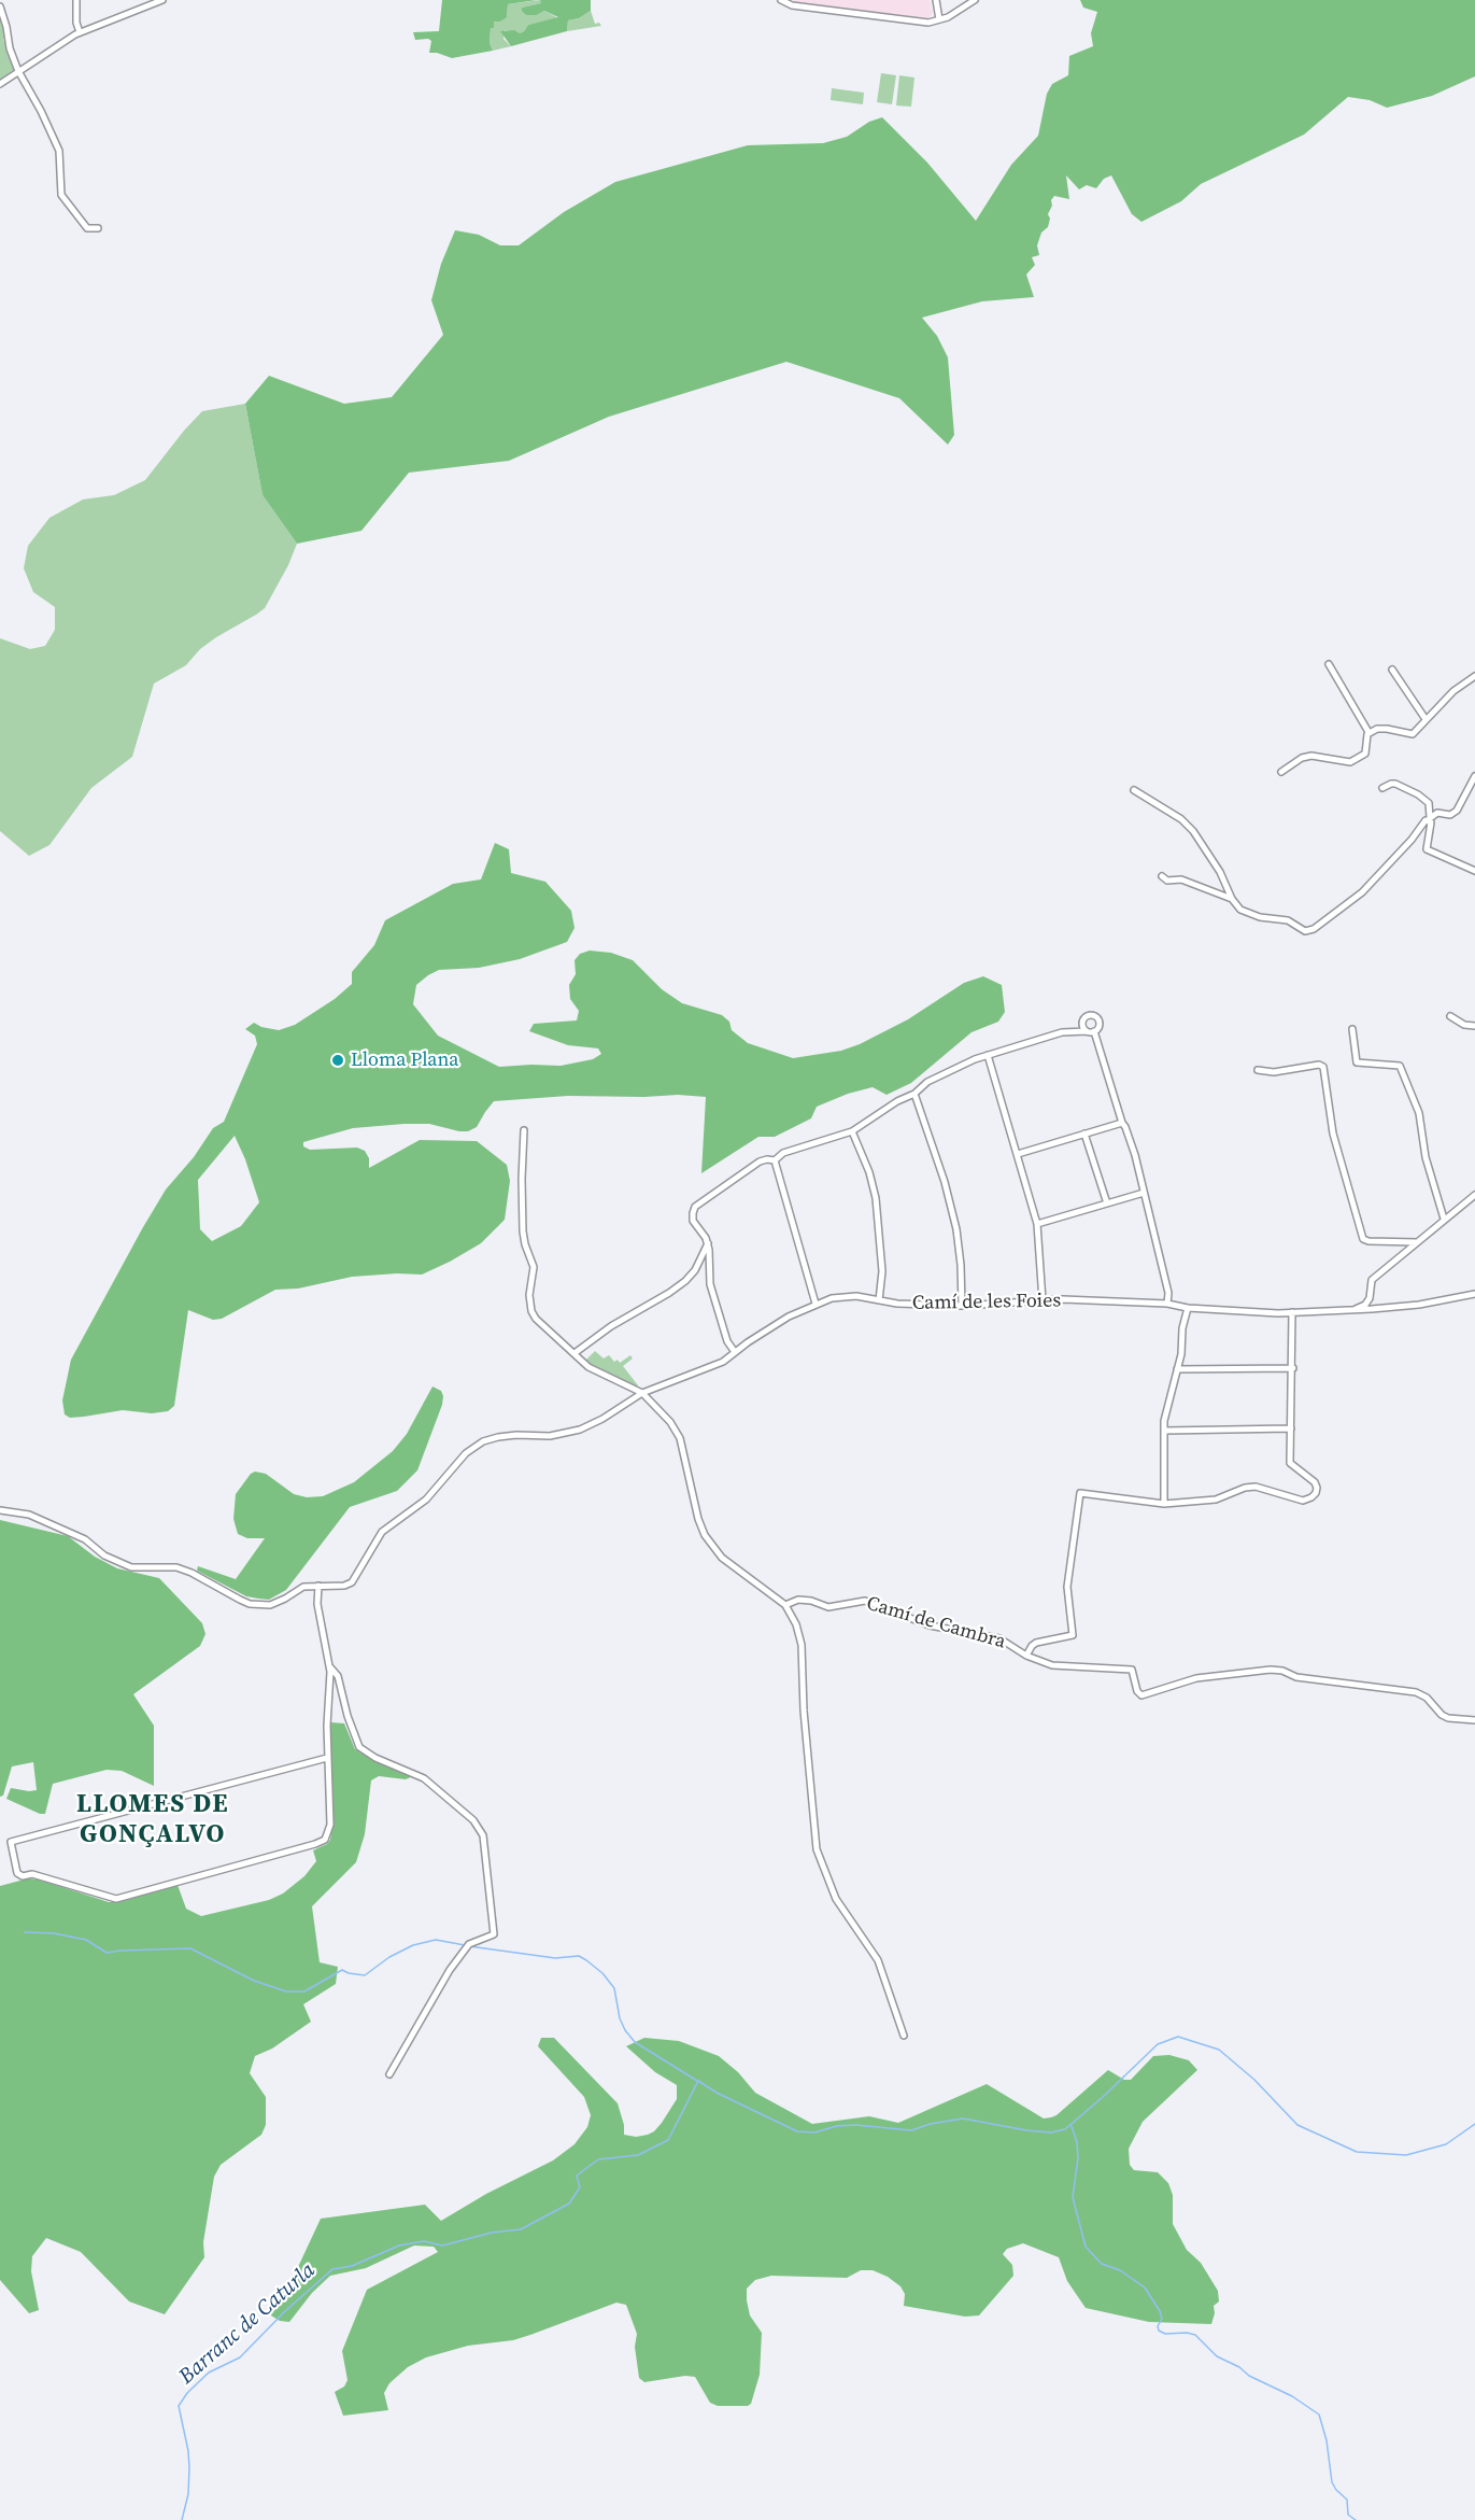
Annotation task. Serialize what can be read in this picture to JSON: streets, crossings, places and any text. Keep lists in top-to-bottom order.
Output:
{
  "streets": {
    "street": ["Camí de les Foies", "Camí de Cambra"]
  },
  "districts": ["LLOMES DE GONÇALVO"],
  "water": ["Barranc de Caturla"],
  "places": ["Lloma Plana"]
}
